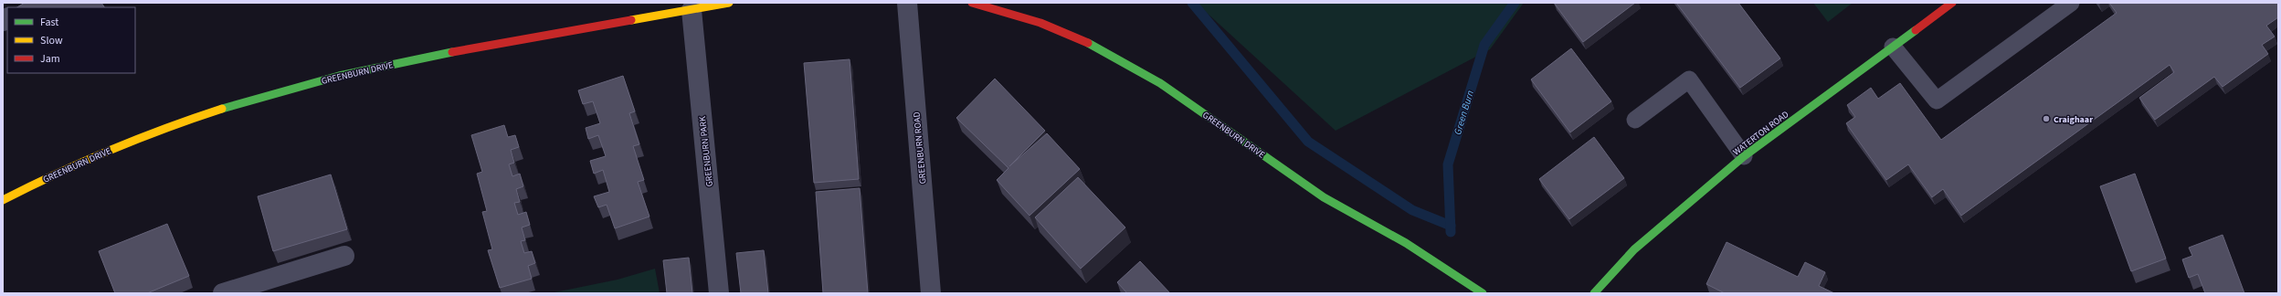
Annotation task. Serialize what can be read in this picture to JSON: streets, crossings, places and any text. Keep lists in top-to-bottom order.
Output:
{
  "streets": {
    "street": [
      "GREENBURN DRIVE",
      "WATERTON ROAD",
      "GREENBURN ROAD",
      "GREENBURN PARK"
    ]
  },
  "crossings": [
    ["GREENBURN DRIVE", "GREENBURN PARK"]
  ],
  "water": ["Green Burn"],
  "places": ["Craighaar"],
  "legend": ["Fast", "Slow", "Jam"]
}
